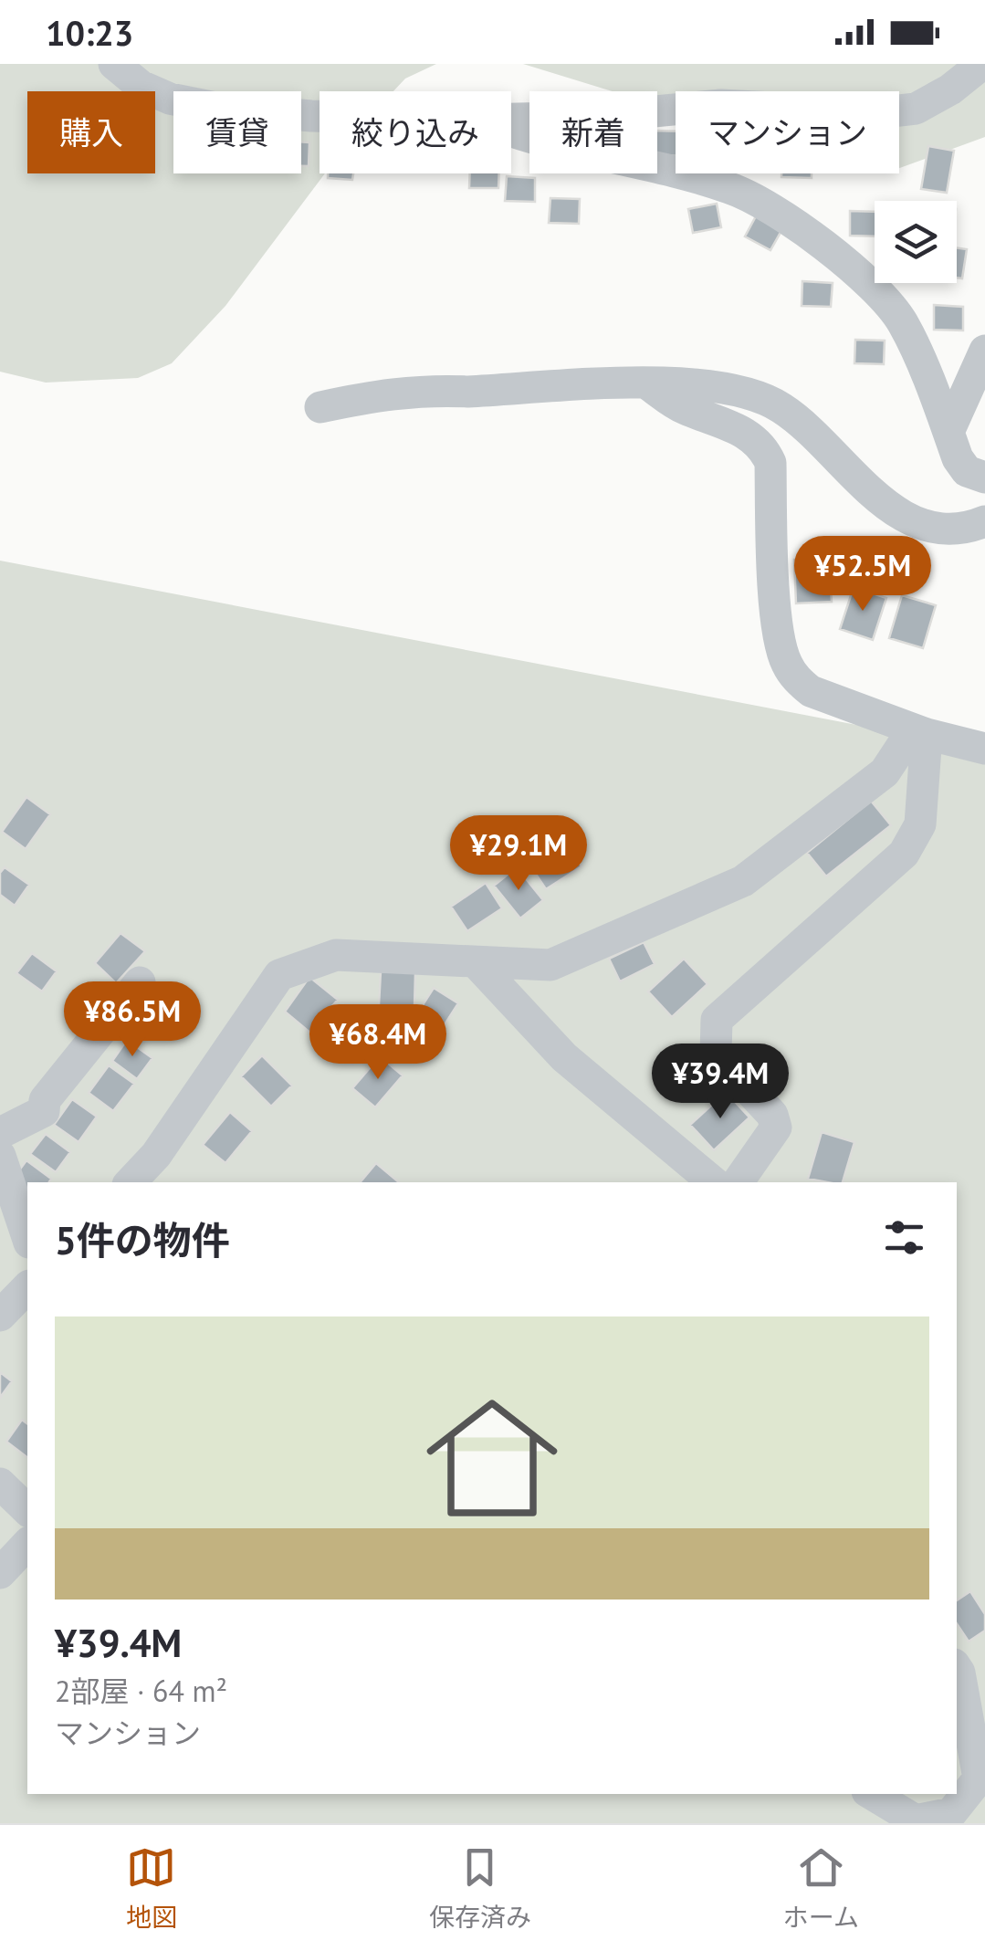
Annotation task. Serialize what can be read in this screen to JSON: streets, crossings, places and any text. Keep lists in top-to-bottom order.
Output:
{
  "page": {
    "status": "10:23",
    "chip": [
      "購入",
      "賃貸",
      "絞り込み",
      "新着",
      "マンション"
    ],
    "price": [
      "¥52.5M",
      "¥29.1M",
      "¥86.5M",
      "¥68.4M",
      "¥39.4M"
    ],
    "heading": "5件の物件",
    "list": [
      {
        "name": "¥39.4M",
        "note": "2部屋 · 64 m² · マンション"
      }
    ],
    "tabs": ["地図", "保存済み", "ホーム"]
  }
}
